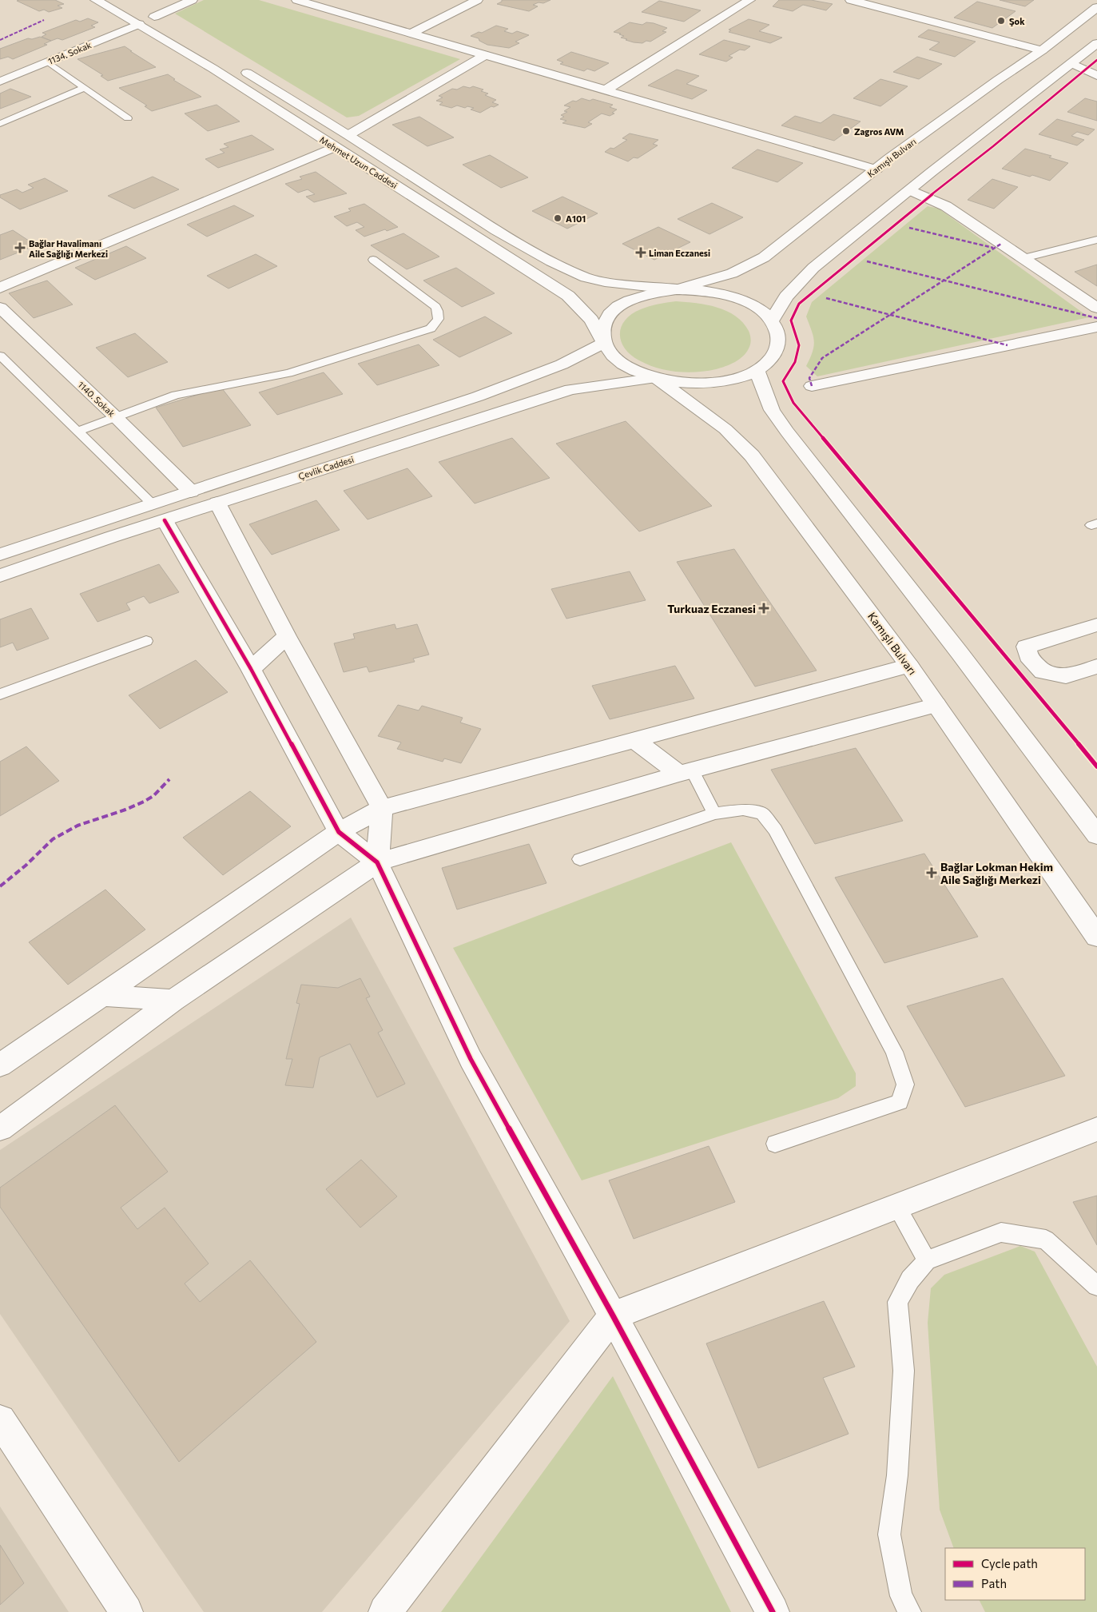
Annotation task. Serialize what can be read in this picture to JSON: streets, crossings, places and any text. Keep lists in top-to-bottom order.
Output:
{
  "streets": {
    "main road": [
      "1134. Sokak",
      "Kamışlı Bulvarı",
      "Mehmet Uzun Caddesi",
      "1140. Sokak",
      "Çevlik Caddesi"
    ]
  },
  "crossings": [
    ["1134. Sokak", "Mehmet Uzun Caddesi"],
    ["Kamışlı Bulvarı", "Mehmet Uzun Caddesi"],
    ["Kamışlı Bulvarı", "Çevlik Caddesi"],
    ["Mehmet Uzun Caddesi", "Çevlik Caddesi"],
    ["1140. Sokak", "Çevlik Caddesi"]
  ],
  "places": {
    "other": ["Şok", "Zagros AVM", "A101"],
    "health": [
      "Bağlar Havalimanı Aile Sağlığı Merkezi",
      "Liman Eczanesi",
      "Turkuaz Eczanesi",
      "Bağlar Lokman Hekim Aile Sağlığı Merkezi"
    ]
  },
  "legend": ["Cycle path", "Path"]
}
